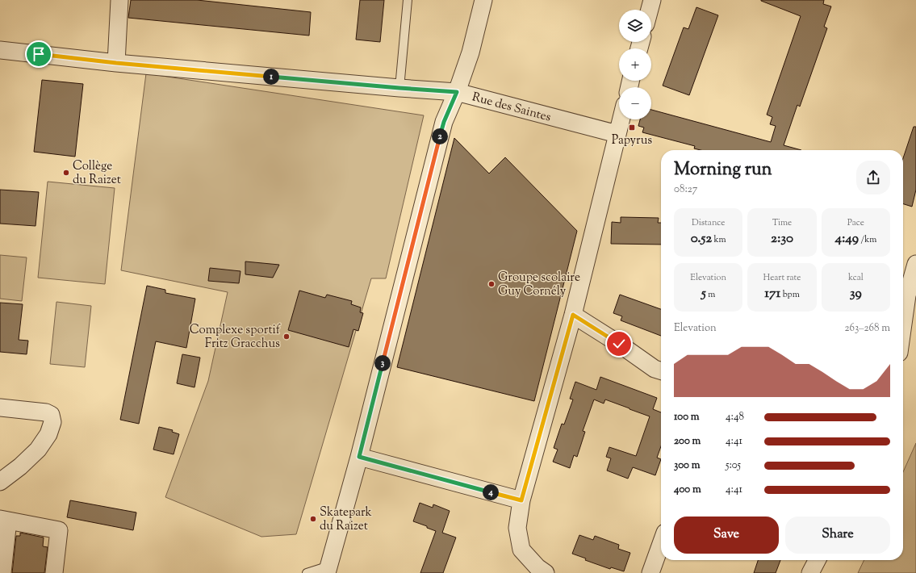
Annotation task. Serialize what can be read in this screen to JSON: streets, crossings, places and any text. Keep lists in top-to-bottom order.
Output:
{
  "streets": {
    "street": ["Rue des Saintes"]
  },
  "places": {
    "transit": ["Papyrus"],
    "other": [
      "Collège du Raizet",
      "Groupe scolaire Guy Cornély",
      "Complexe sportif Fritz Gracchus",
      "Skatepark du Raizet"
    ]
  },
  "page": {
    "map_buttons": ["+", "−"],
    "pins": [
      "1",
      "2",
      "3",
      "4"
    ],
    "heading": ["Morning run", "08:27"],
    "stats": [
      ["Distance", "0.52 km"],
      ["Time", "2:30"],
      ["Pace", "4:49 /km"],
      ["Elevation", "5 m"],
      ["Heart rate", "171 bpm"],
      ["kcal", "39"]
    ],
    "chart": ["Elevation", "263–268 m"],
    "list": [
      {
        "name": "100 m",
        "note": "4:48"
      },
      {
        "name": "200 m",
        "note": "4:41"
      },
      {
        "name": "300 m",
        "note": "5:05"
      },
      {
        "name": "400 m",
        "note": "4:41"
      }
    ],
    "buttons": ["Save", "Share"]
  }
}
